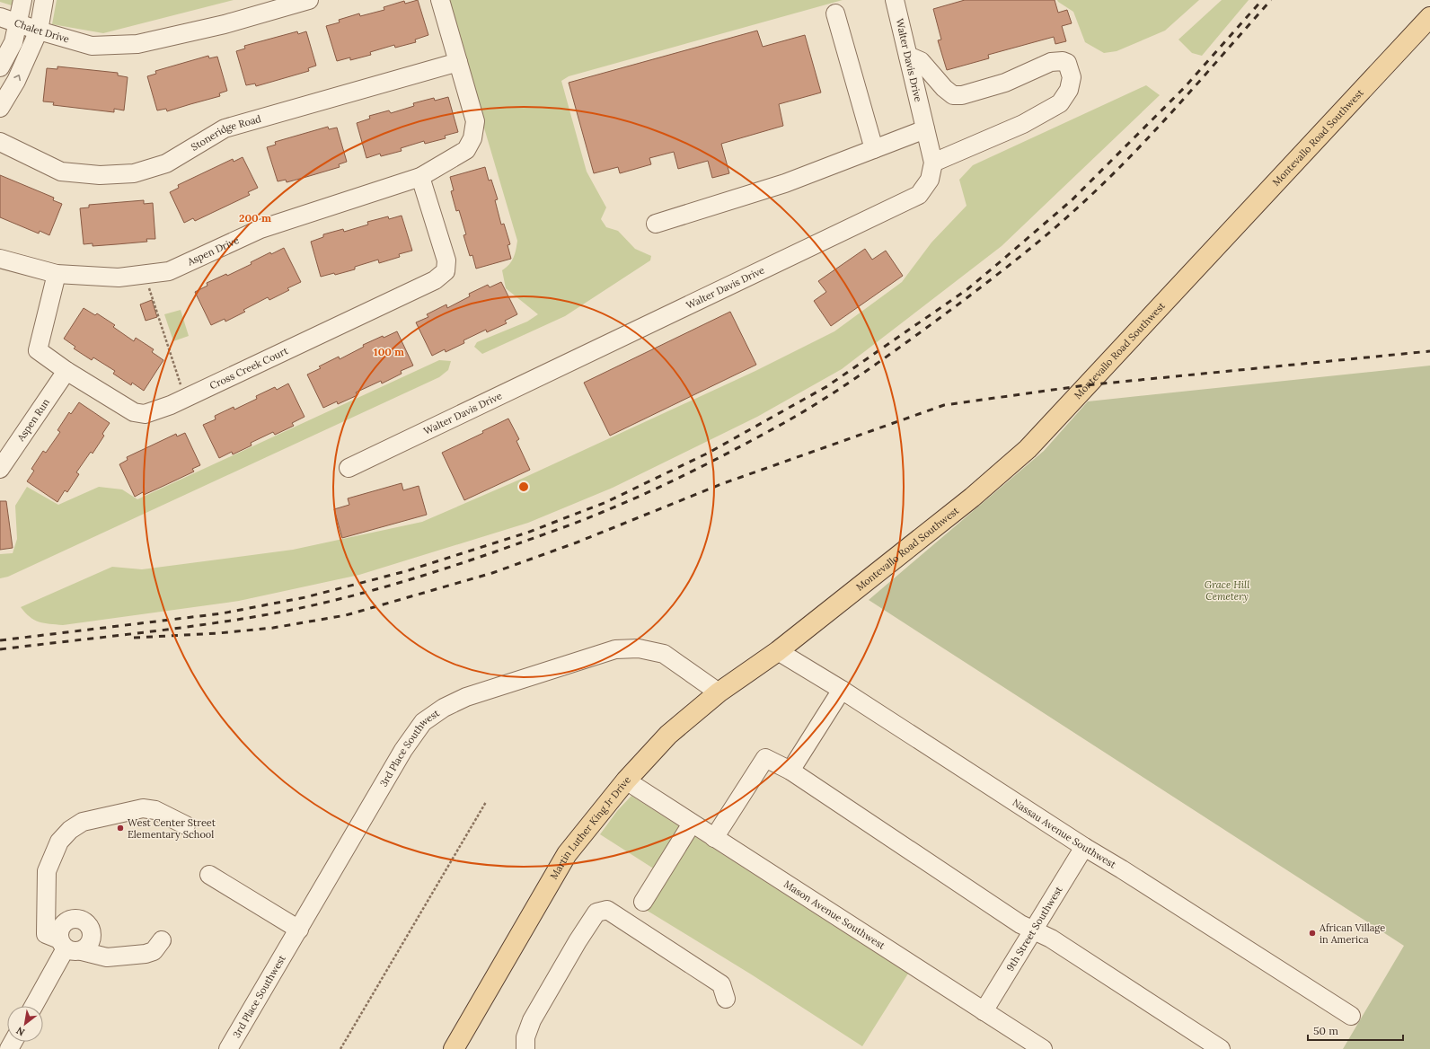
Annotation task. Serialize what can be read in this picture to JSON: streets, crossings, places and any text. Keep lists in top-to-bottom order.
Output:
{
  "streets": {
    "main road": ["Montevallo Road Southwest", "Martin Luther King Jr Drive"],
    "street": [
      "Chalet Drive",
      "Walter Davis Drive",
      "Stoneridge Road",
      "Aspen Drive",
      "Cross Creek Court",
      "Aspen Run",
      "3rd Place Southwest",
      "Nassau Avenue Southwest",
      "Mason Avenue Southwest",
      "9th Street Southwest"
    ]
  },
  "crossings": [
    ["Stoneridge Road", "Aspen Drive"],
    ["Montevallo Road Southwest", "Martin Luther King Jr Drive"],
    ["Montevallo Road Southwest", "Nassau Avenue Southwest"],
    ["Aspen Drive", "Cross Creek Court"],
    ["Cross Creek Court", "Aspen Run"],
    ["3rd Place Southwest", "Martin Luther King Jr Drive"],
    ["Martin Luther King Jr Drive", "Nassau Avenue Southwest"],
    ["Martin Luther King Jr Drive", "Mason Avenue Southwest"],
    ["Nassau Avenue Southwest", "9th Street Southwest"],
    ["Mason Avenue Southwest", "9th Street Southwest"]
  ],
  "parks": ["Grace Hill Cemetery"],
  "places": ["West Center Street Elementary School", "African Village in America"],
  "scale_bar": "50 m",
  "north": "bottom left",
  "rings": ["200 m", "100 m"]
}
